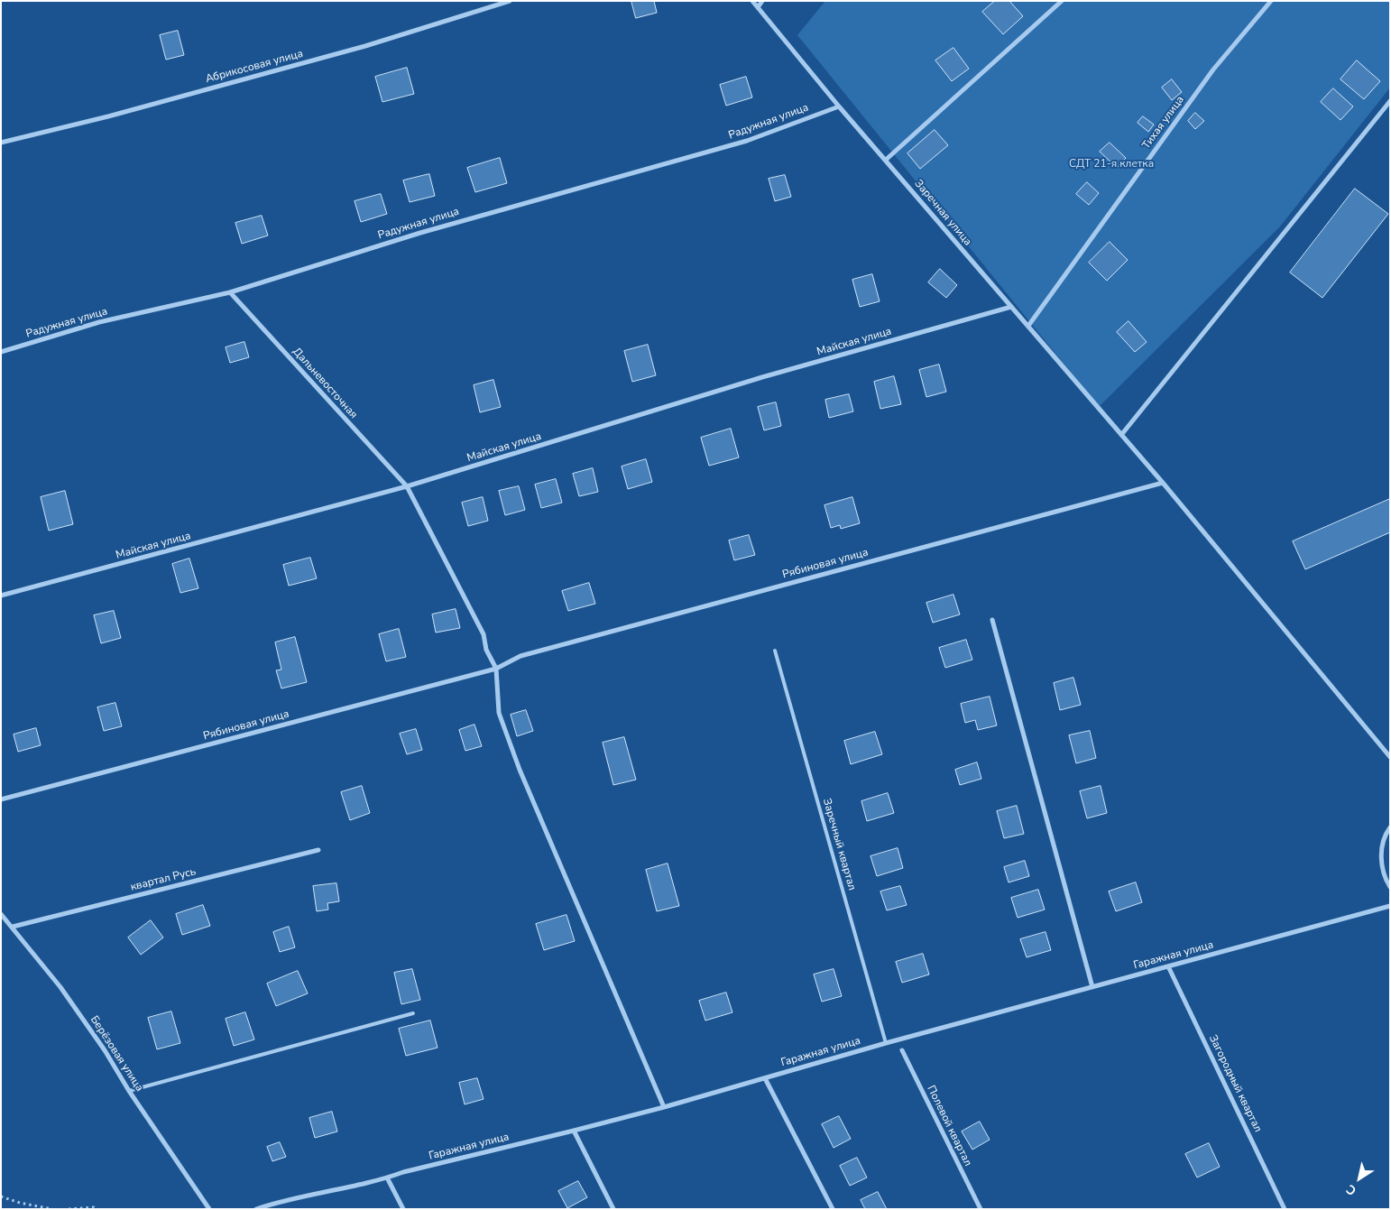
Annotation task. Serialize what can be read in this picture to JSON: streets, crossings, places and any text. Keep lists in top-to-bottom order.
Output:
{
  "streets": {
    "street": [
      "Абрикосовая улица",
      "Радужная улица",
      "Тихая улица",
      "Заречная улица",
      "Майская улица",
      "Дальневосточная",
      "Рябиновая улица",
      "квартал Русь",
      "Гаражная улица",
      "Берёзовая улица",
      "Загородный квартал",
      "Полевой квартал"
    ],
    "lane": ["Заречный квартал"]
  },
  "crossings": [
    ["Радужная улица", "Заречная улица"],
    ["Радужная улица", "Дальневосточная"],
    ["Тихая улица", "Заречная улица"],
    ["Заречная улица", "Майская улица"],
    ["Заречная улица", "Рябиновая улица"],
    ["Майская улица", "Дальневосточная"],
    ["Заречный квартал", "Гаражная улица"],
    ["квартал Русь", "Берёзовая улица"],
    ["Гаражная улица", "Загородный квартал"]
  ],
  "parks": ["СДТ 21-я клетка"],
  "north": "bottom left"
}
